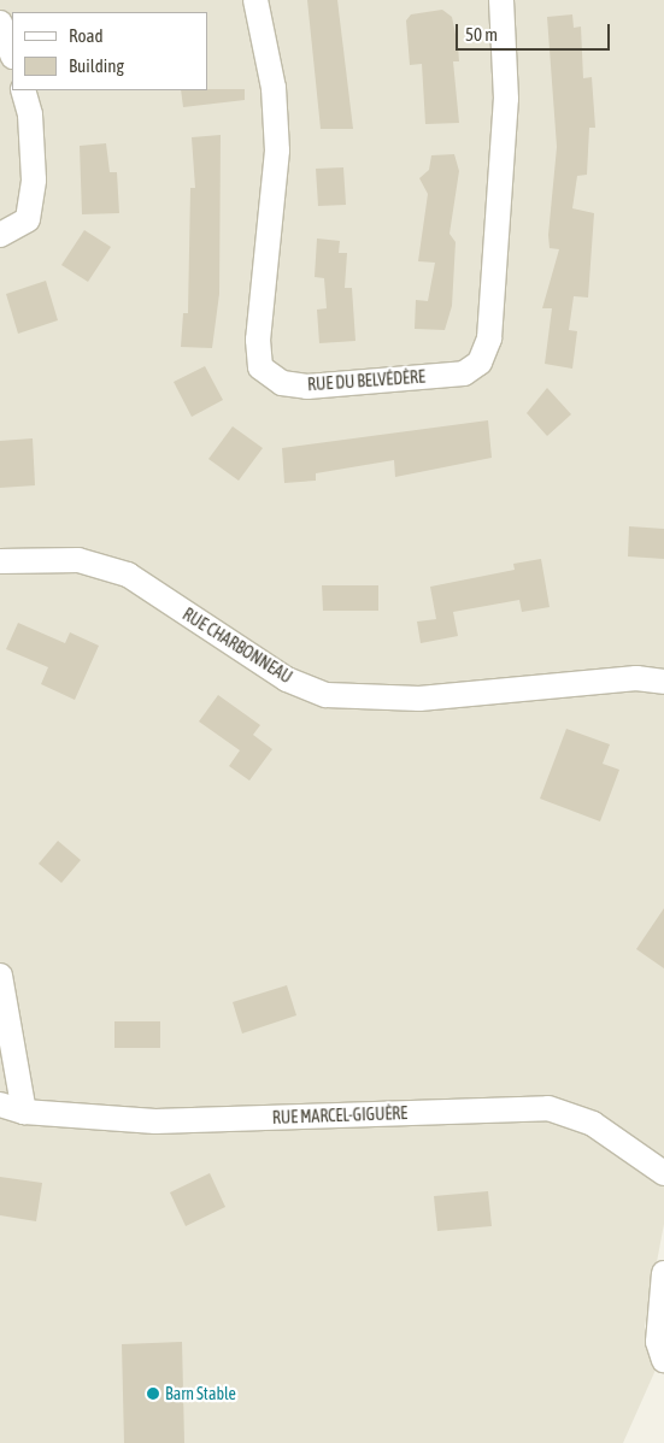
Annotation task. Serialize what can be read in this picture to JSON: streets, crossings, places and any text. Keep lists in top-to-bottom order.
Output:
{
  "streets": {
    "street": ["RUE DU BELVÉDÈRE", "RUE CHARBONNEAU", "RUE MARCEL-GIGUÈRE"]
  },
  "places": ["Barn Stable"],
  "legend": ["Road", "Building"],
  "scale_bar": "50 m"
}
